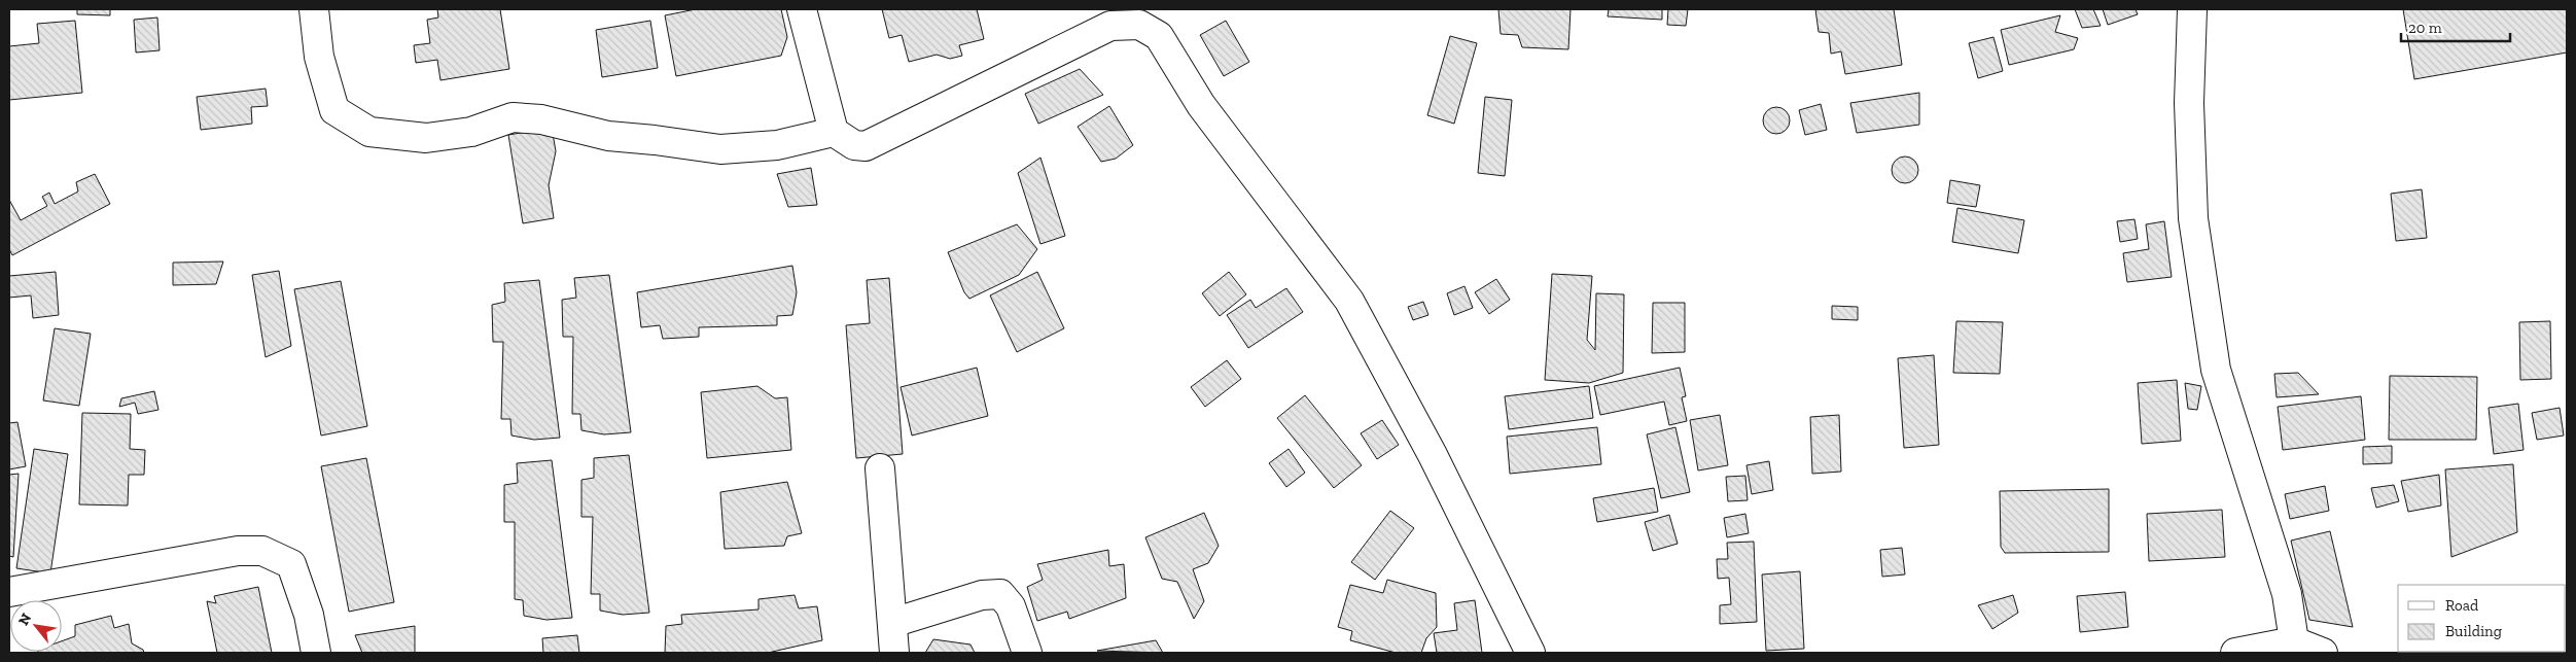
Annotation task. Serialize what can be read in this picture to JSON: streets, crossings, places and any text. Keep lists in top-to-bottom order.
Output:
{
  "legend": ["Road", "Building"],
  "scale_bar": "20 m",
  "north": "top left"
}
